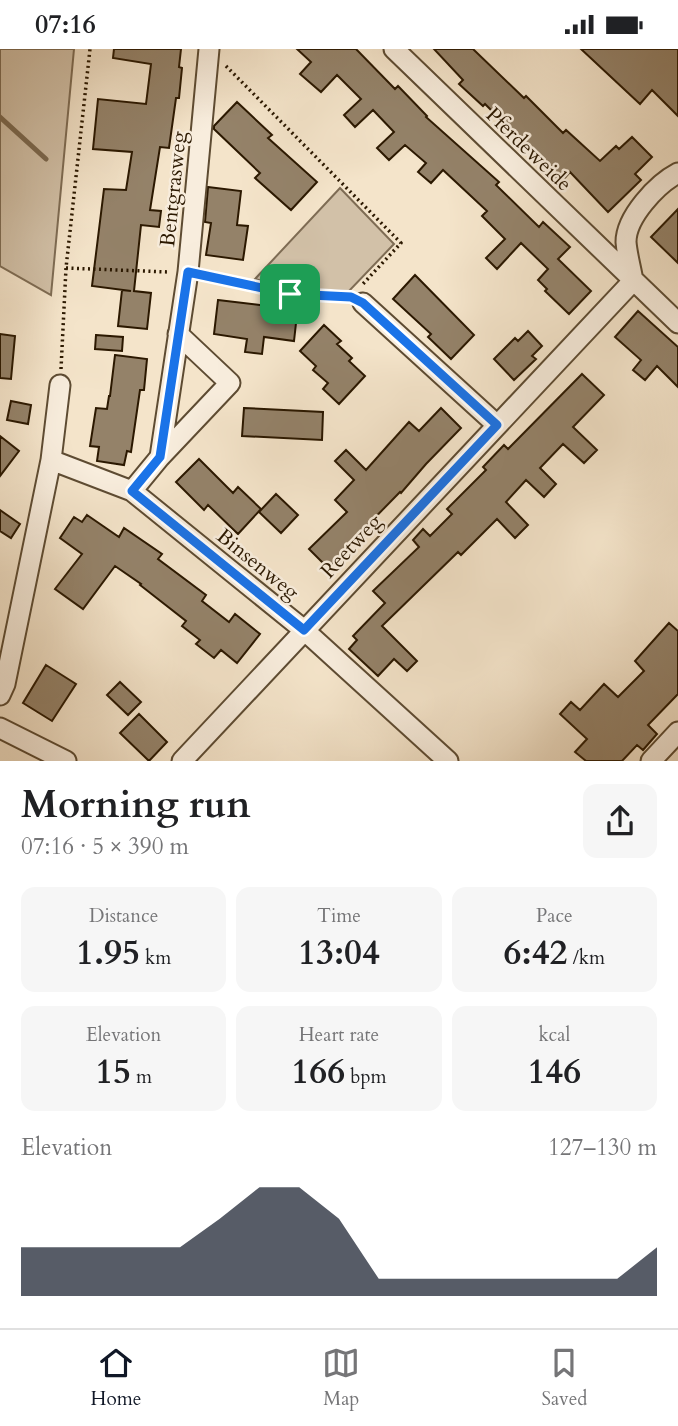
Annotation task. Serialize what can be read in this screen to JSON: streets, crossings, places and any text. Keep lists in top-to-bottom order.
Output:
{
  "streets": {
    "street": [
      "Pferdeweide",
      "Bentgrasweg",
      "Reetweg",
      "Binsenweg"
    ]
  },
  "crossings": [
    ["Pferdeweide", "Reetweg"],
    ["Reetweg", "Binsenweg"]
  ],
  "page": {
    "status": "07:16",
    "heading": ["Morning run", "07:16 · 5 × 390 m"],
    "stats": [
      ["Distance", "1.95 km"],
      ["Time", "13:04"],
      ["Pace", "6:42 /km"],
      ["Elevation", "15 m"],
      ["Heart rate", "166 bpm"],
      ["kcal", "146"]
    ],
    "chart": ["Elevation", "127–130 m"],
    "tabs": ["Home", "Map", "Saved"]
  }
}
